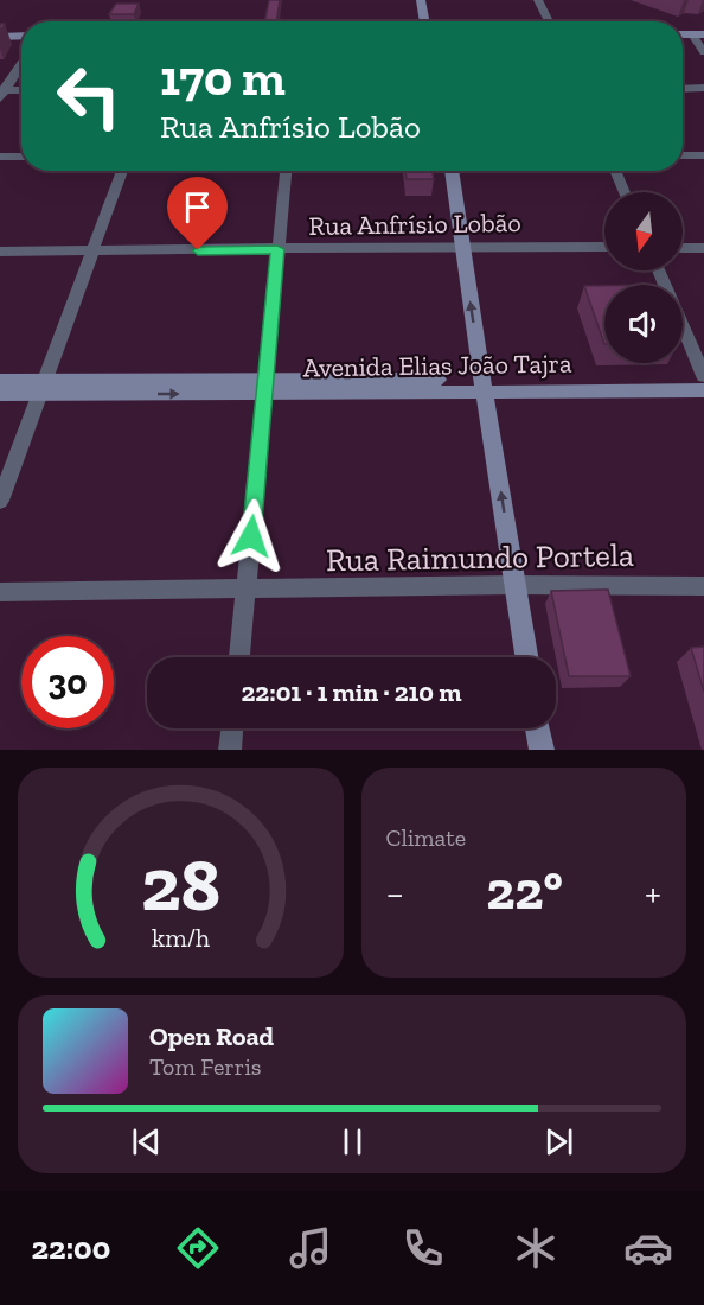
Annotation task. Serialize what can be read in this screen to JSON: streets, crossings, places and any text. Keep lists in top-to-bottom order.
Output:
{
  "streets": {
    "street": ["Rua Anfrísio Lobão", "Avenida Elias João Tajra", "Rua Raimundo Portela"]
  },
  "north": "bottom",
  "page": {
    "turn": ["170 m", "Rua Anfrísio Lobão"],
    "limit": "30",
    "trip": "22:01 · 1 min · 210 m",
    "tile": "Climate",
    "heat": ["−", "22°", "+"],
    "song": ["Open Road", "Tom Ferris"],
    "tabs": "22:00",
    "gauge": ["28", "km/h"]
  }
}
